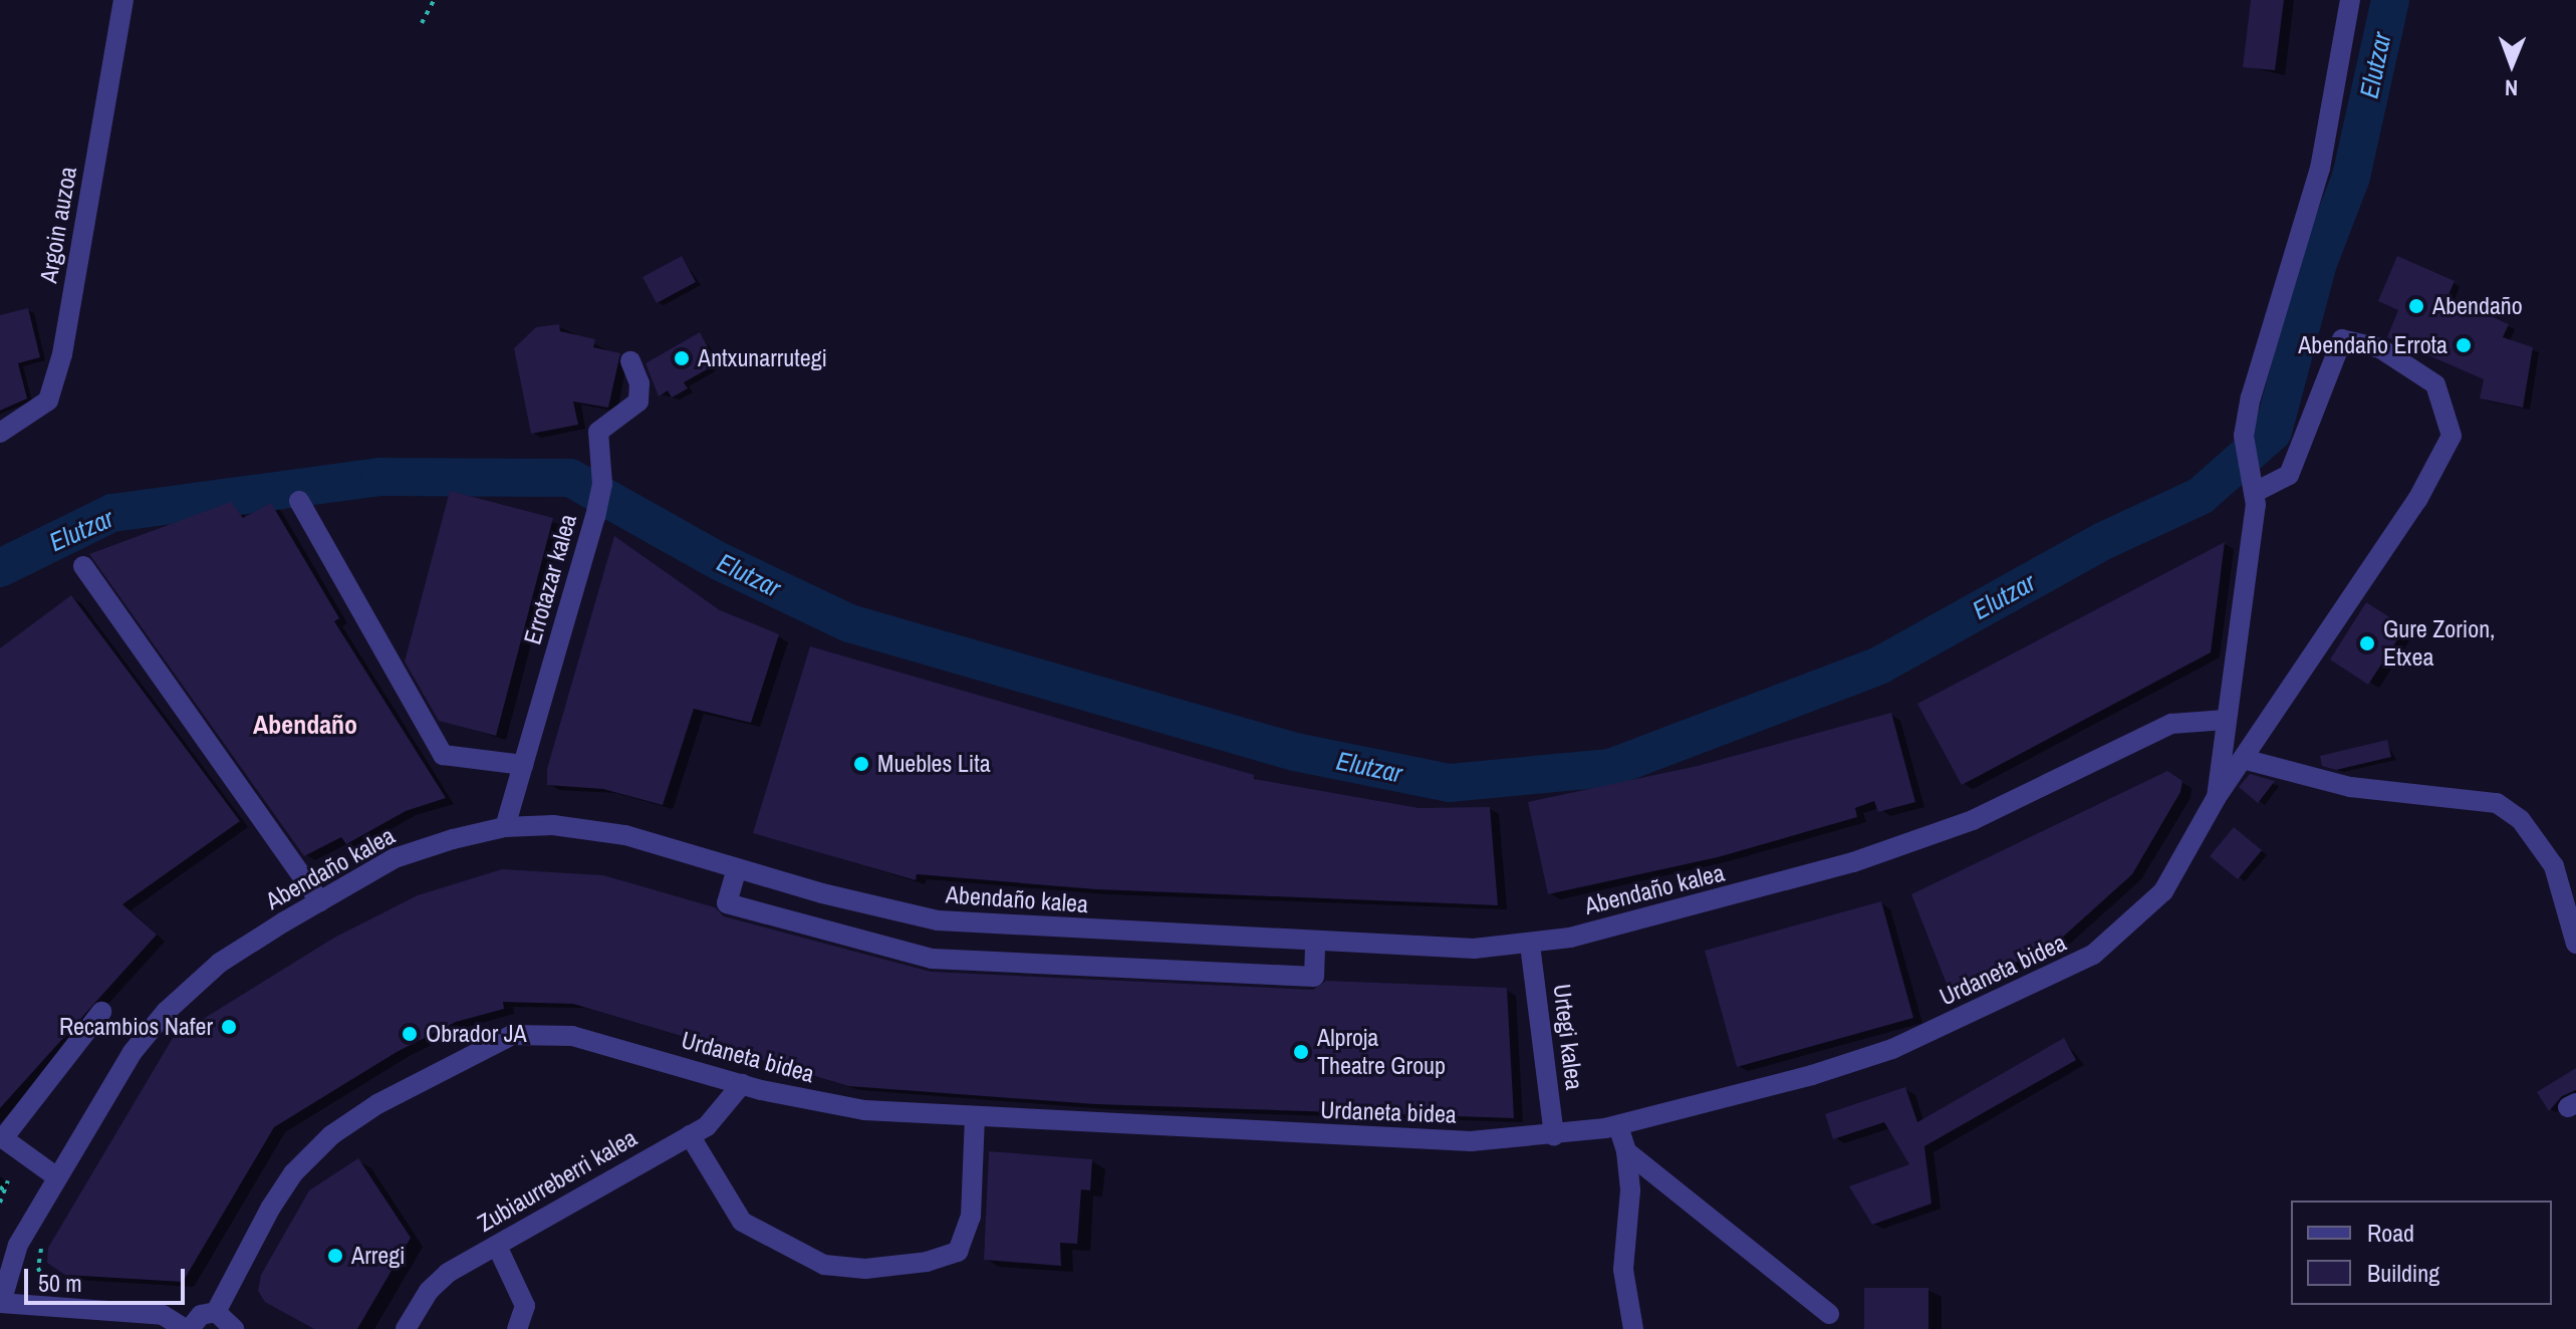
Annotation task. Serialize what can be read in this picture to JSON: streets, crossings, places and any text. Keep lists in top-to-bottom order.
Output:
{
  "streets": {
    "street": [
      "Argoin auzoa",
      "Errotazar kalea",
      "Abendaño kalea",
      "Urdaneta bidea",
      "Urtegi kalea",
      "Zubiaurreberri kalea"
    ]
  },
  "crossings": [
    ["Errotazar kalea", "Abendaño kalea"],
    ["Abendaño kalea", "Urdaneta bidea"],
    ["Abendaño kalea", "Urtegi kalea"],
    ["Urdaneta bidea", "Urtegi kalea"],
    ["Urdaneta bidea", "Zubiaurreberri kalea"]
  ],
  "districts": ["Abendaño"],
  "water": ["Elutzar"],
  "places": [
    "Abendaño",
    "Abendaño Errota",
    "Antxunarrutegi",
    "Gure Zorion, Etxea",
    "Muebles Lita",
    "Recambios Nafer",
    "Obrador JA",
    "Alproja Theatre Group",
    "Arregi"
  ],
  "legend": ["Road", "Building"],
  "scale_bar": "50 m",
  "north": "bottom"
}
